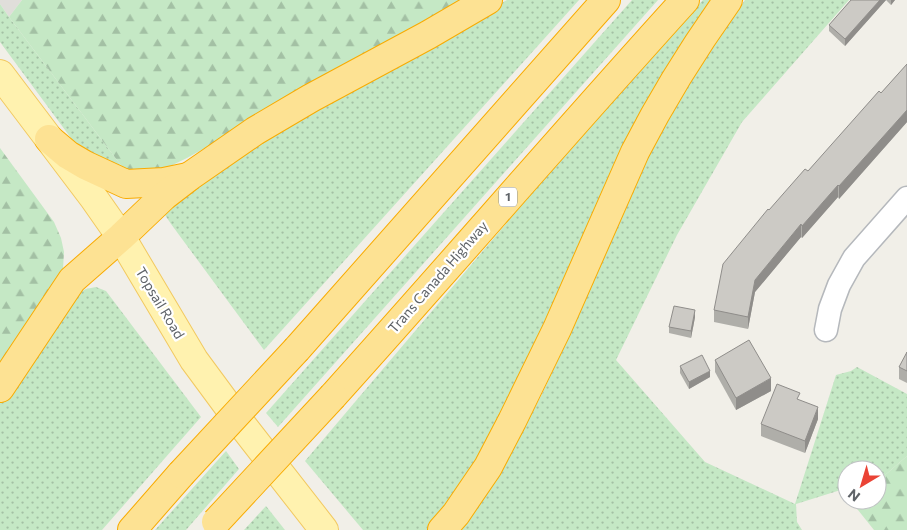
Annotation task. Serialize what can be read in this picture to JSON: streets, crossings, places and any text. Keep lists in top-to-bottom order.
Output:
{
  "streets": {
    "highway": ["1", "Trans Canada Highway"],
    "main road": ["Topsail Road"]
  },
  "north": "bottom left"
}
